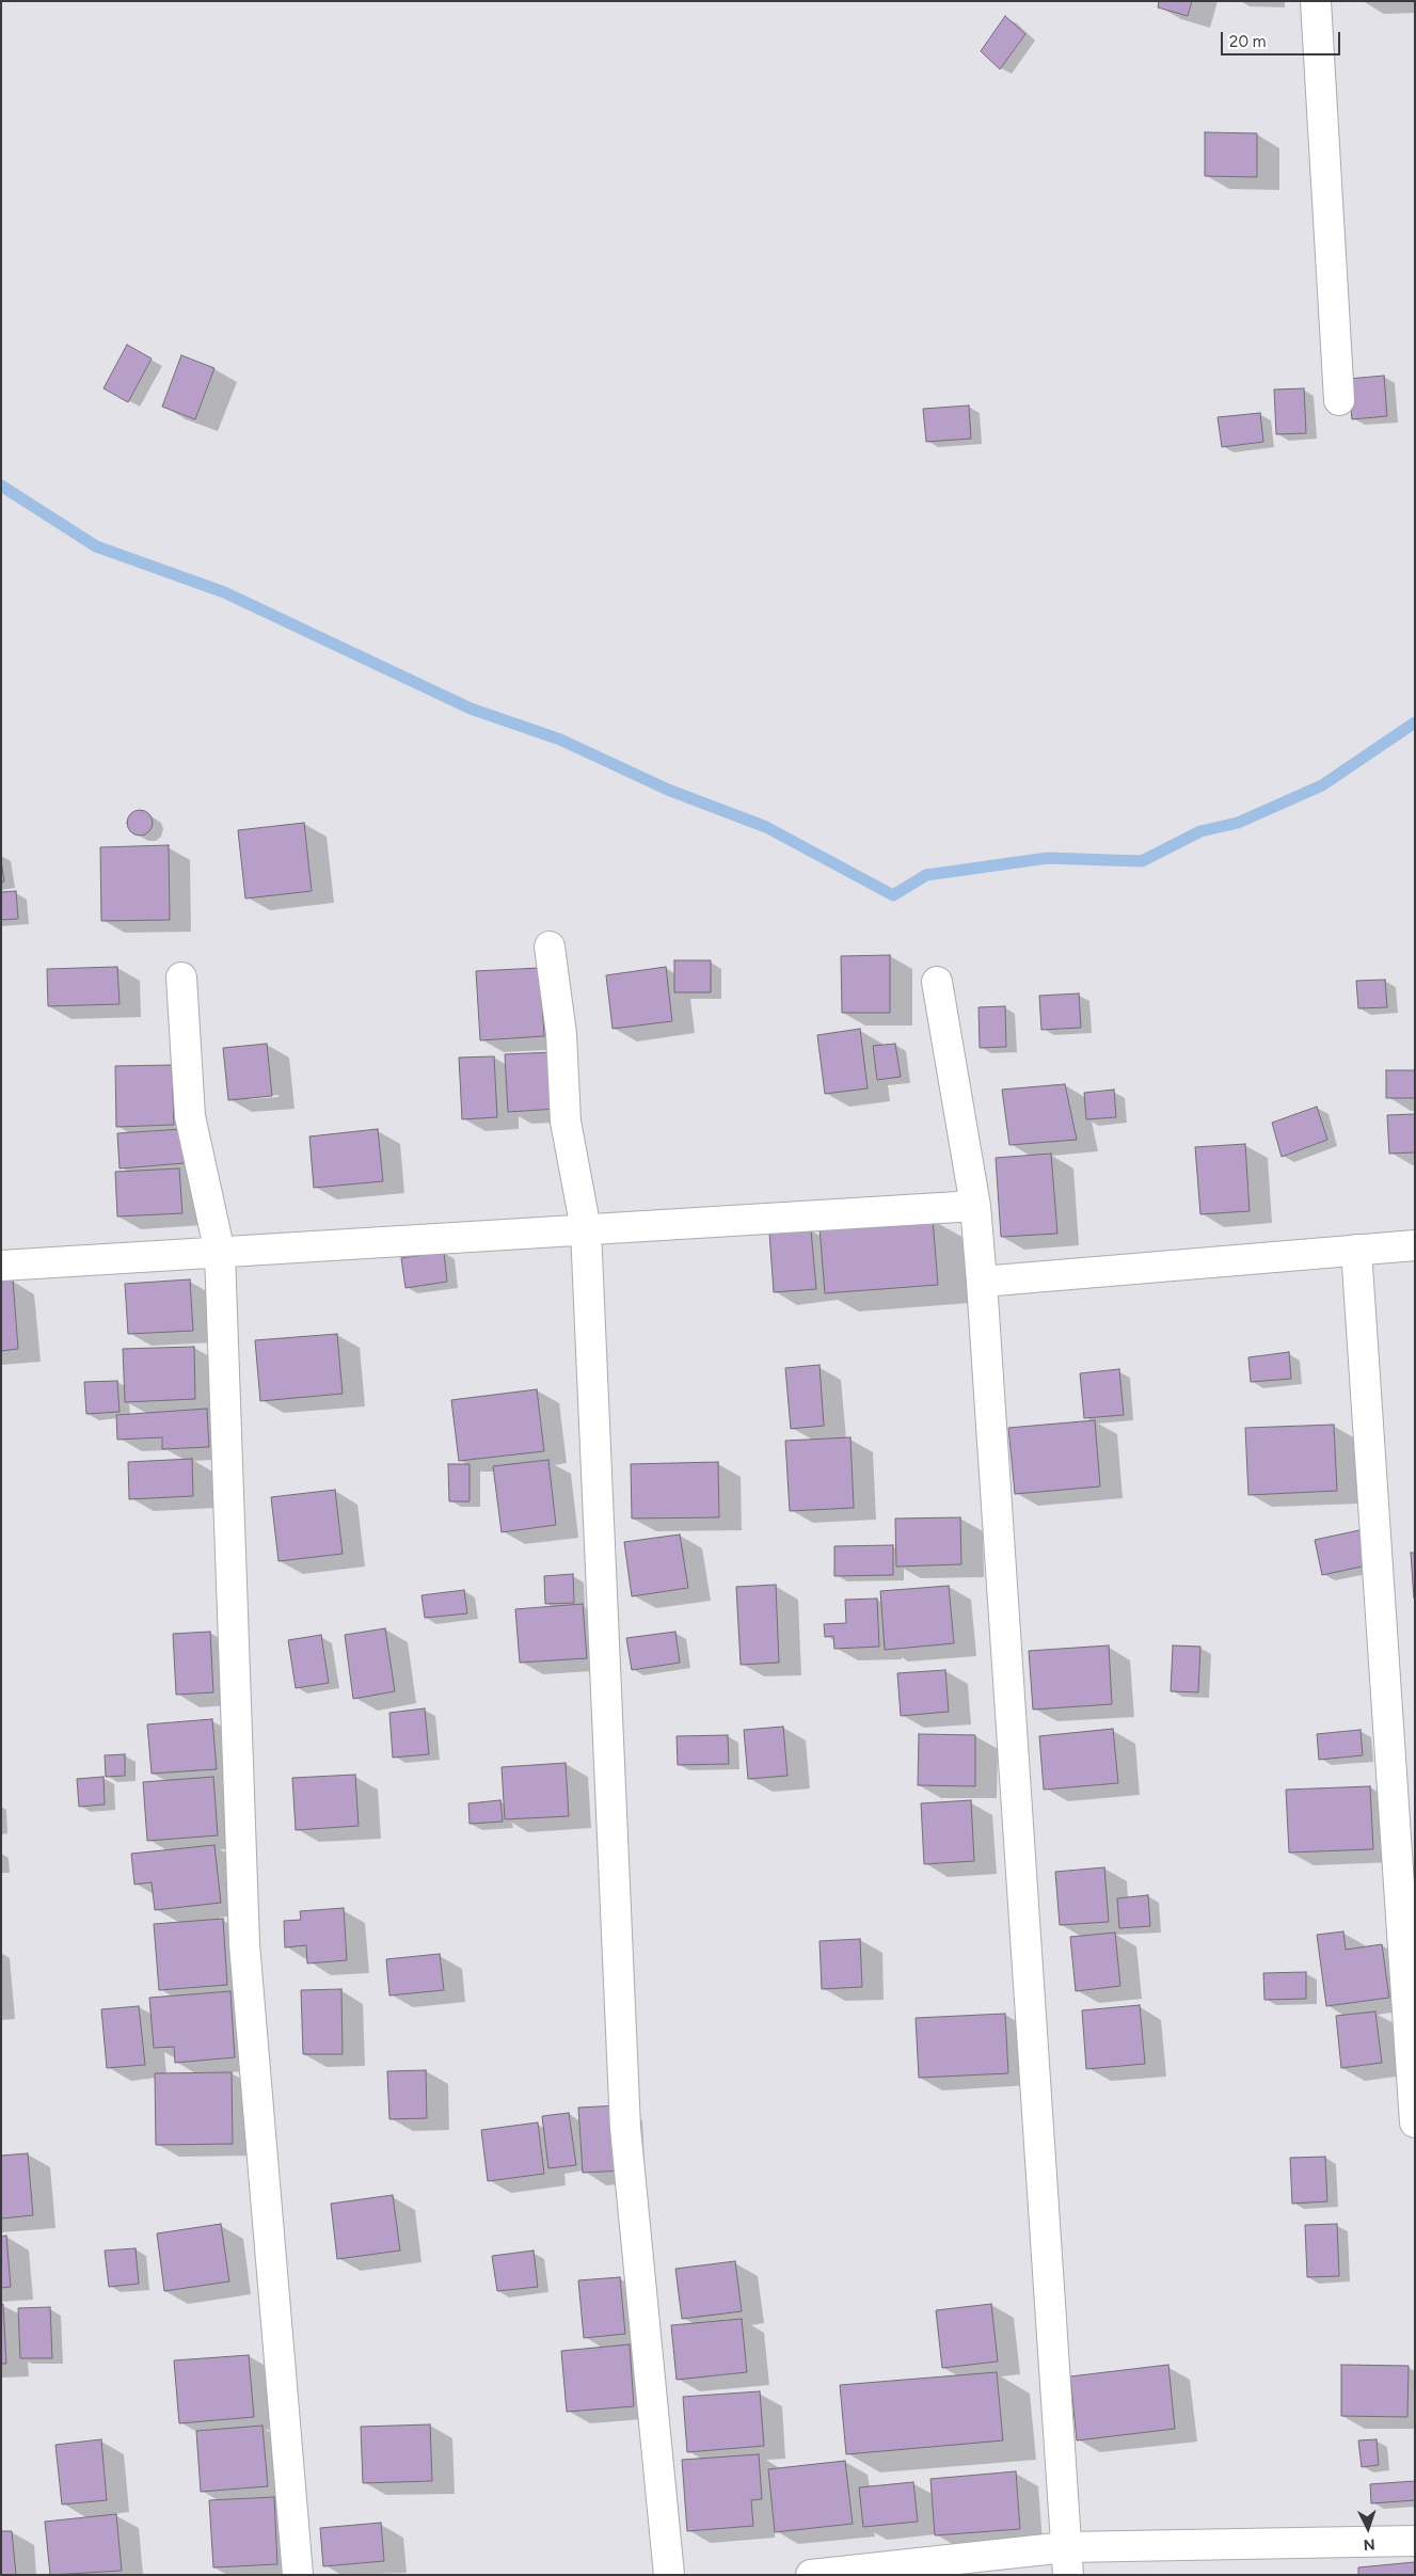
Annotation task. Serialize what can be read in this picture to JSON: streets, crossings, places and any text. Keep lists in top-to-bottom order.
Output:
{
  "scale_bar": "20 m",
  "north": "bottom"
}
